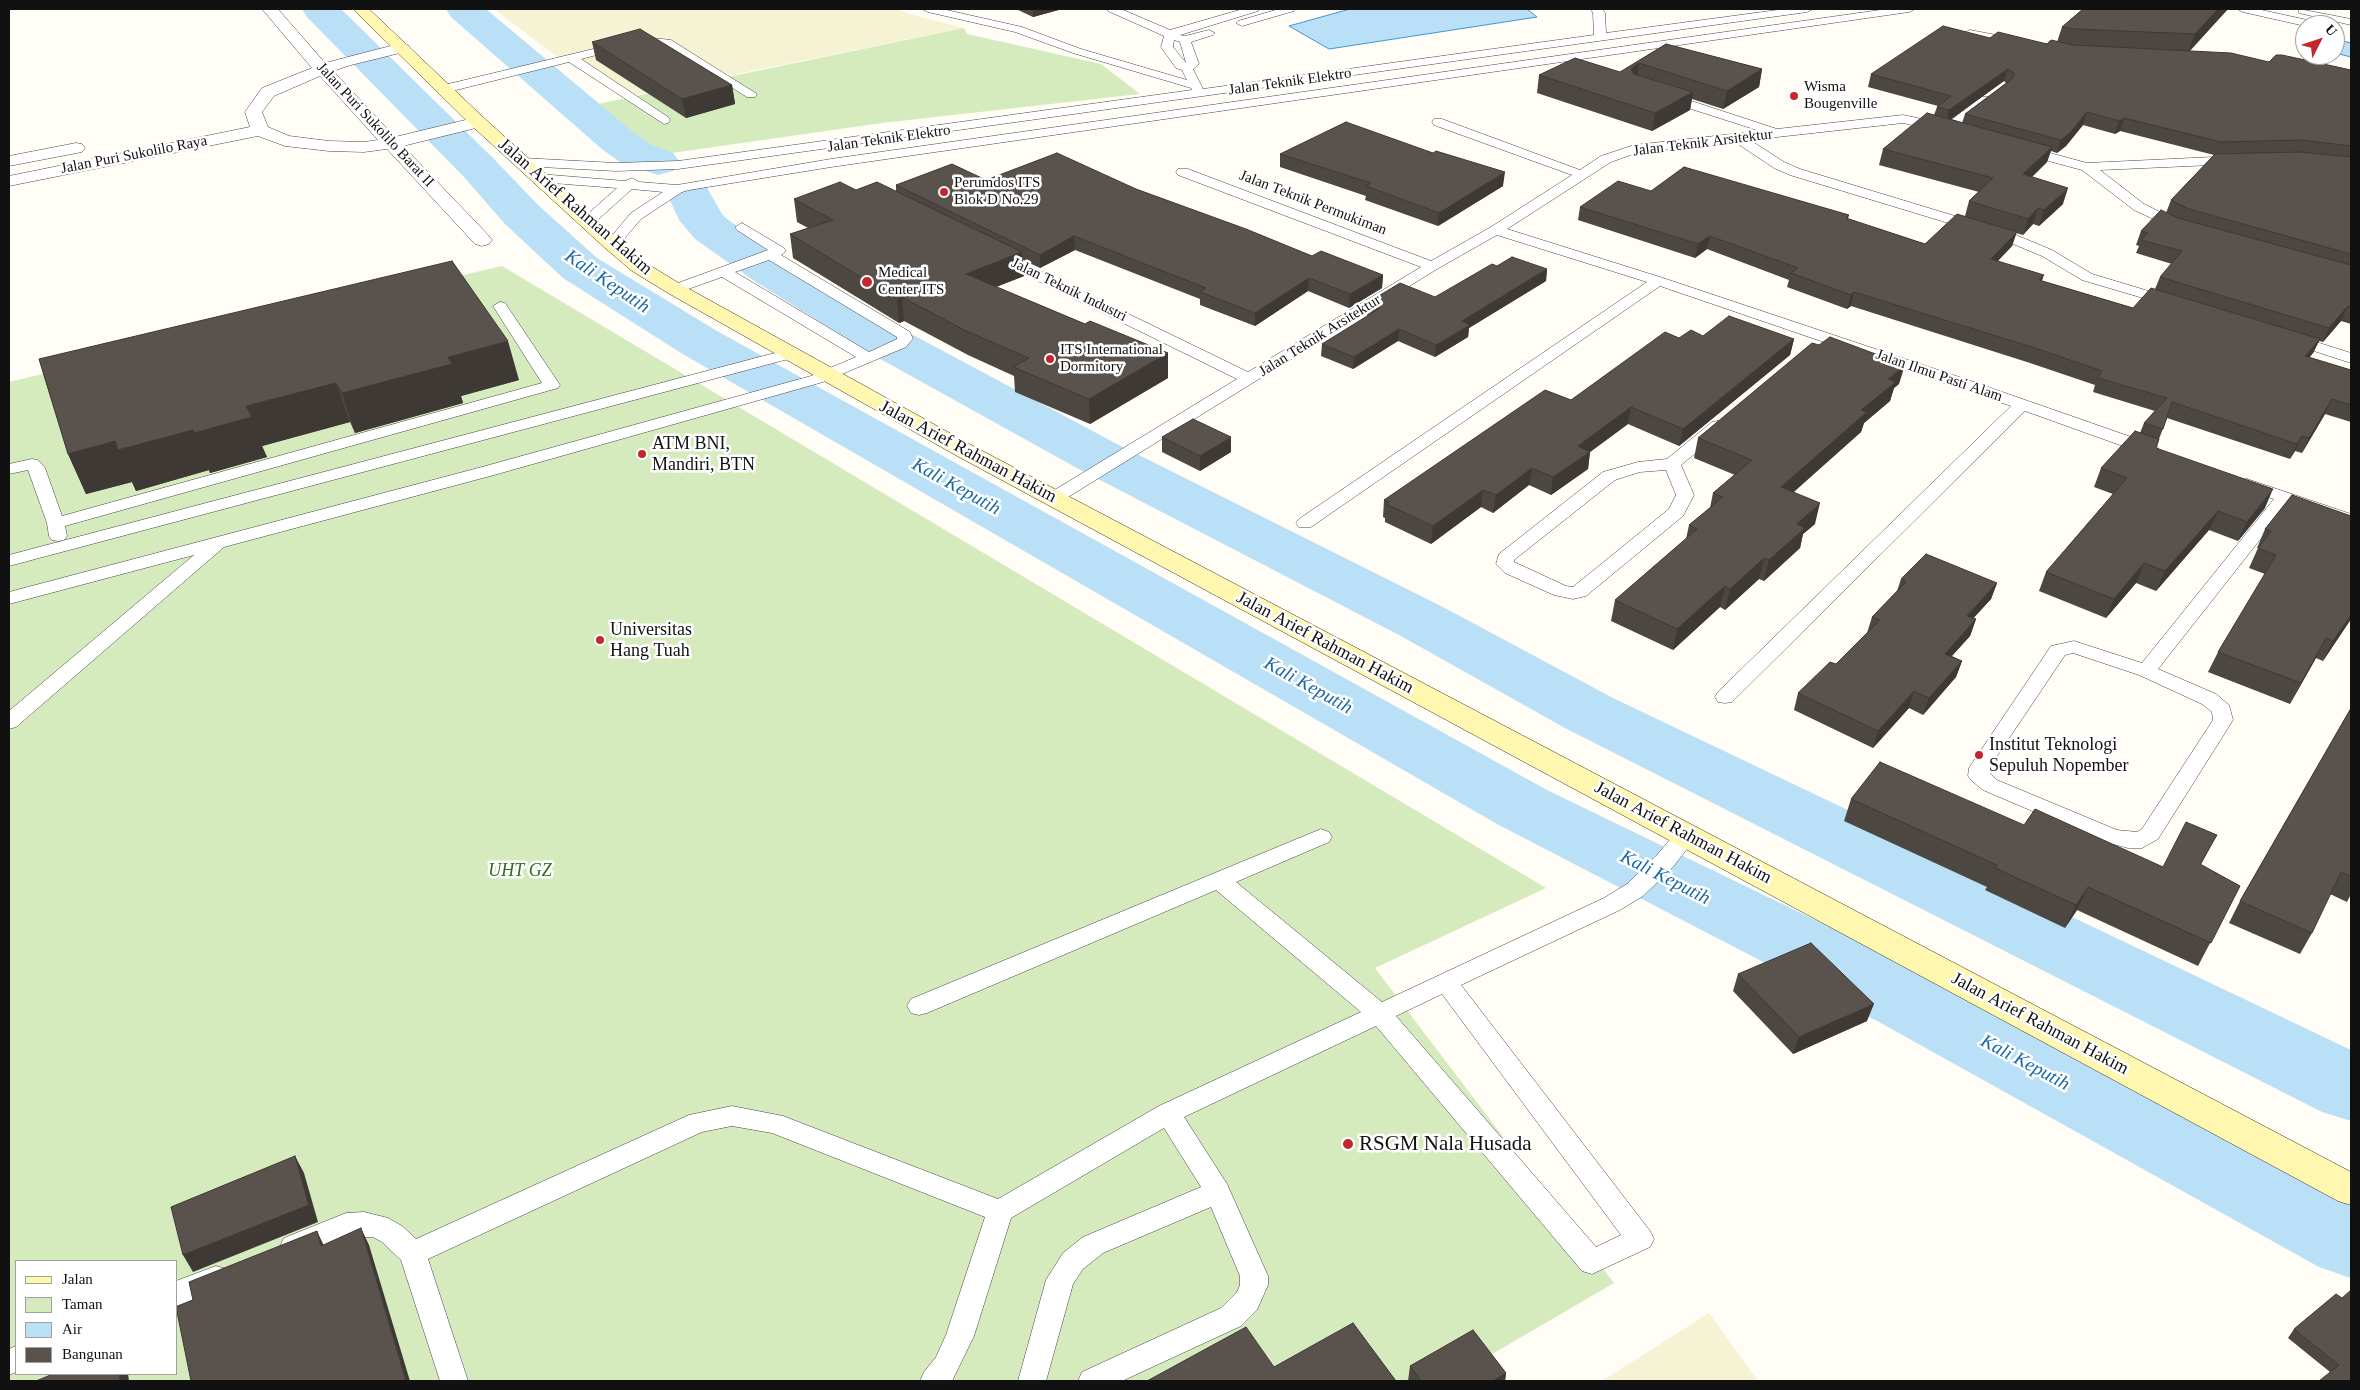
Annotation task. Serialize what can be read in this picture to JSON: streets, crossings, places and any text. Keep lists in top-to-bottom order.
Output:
{
  "streets": {
    "main road": ["Jalan Arief Rahman Hakim"],
    "street": ["Jalan Puri Sukolilo Barat II", "Jalan Puri Sukolilo Raya"],
    "lane": [
      "Jalan Teknik Elektro",
      "Jalan Teknik Arsitektur",
      "Jalan Teknik Permukiman",
      "Jalan Teknik Industri",
      "Jalan Ilmu Pasti Alam"
    ]
  },
  "crossings": [
    ["Jalan Teknik Elektro", "Jalan Arief Rahman Hakim"],
    ["Jalan Teknik Arsitektur", "Jalan Teknik Permukiman"],
    ["Jalan Teknik Arsitektur", "Jalan Arief Rahman Hakim"],
    ["Jalan Teknik Arsitektur", "Jalan Teknik Industri"],
    ["Jalan Teknik Arsitektur", "Jalan Ilmu Pasti Alam"]
  ],
  "water": ["Kali Keputih"],
  "parks": ["UHT GZ"],
  "places": [
    "Wisma Bougenville",
    "Perumdos ITS Blok D No.29",
    "Medical Center ITS",
    "ITS International Dormitory",
    "ATM BNI, Mandiri, BTN",
    "Universitas Hang Tuah",
    "Institut Teknologi Sepuluh Nopember",
    "RSGM Nala Husada"
  ],
  "legend": [
    "Jalan",
    "Taman",
    "Air",
    "Bangunan"
  ],
  "north": "top right"
}
